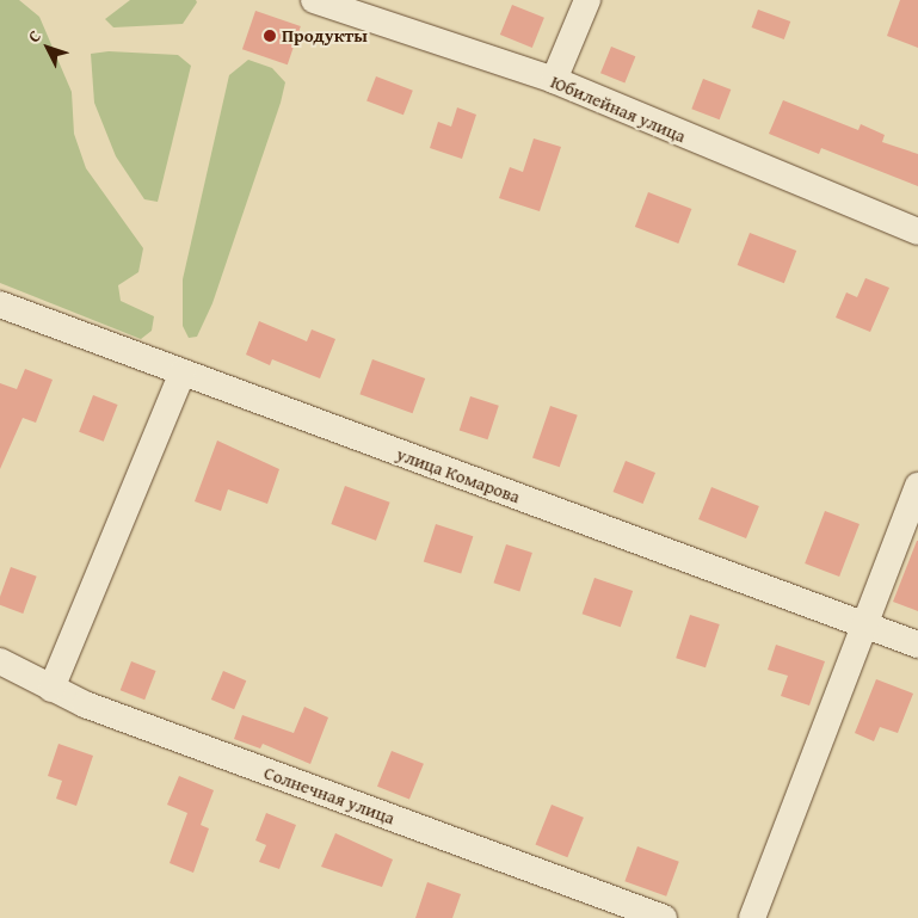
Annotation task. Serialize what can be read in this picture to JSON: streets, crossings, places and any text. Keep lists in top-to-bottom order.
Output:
{
  "streets": {
    "street": ["Юбилейная улица", "улица Комарова", "Солнечная улица"]
  },
  "places": ["Продукты"],
  "north": "top left"
}
